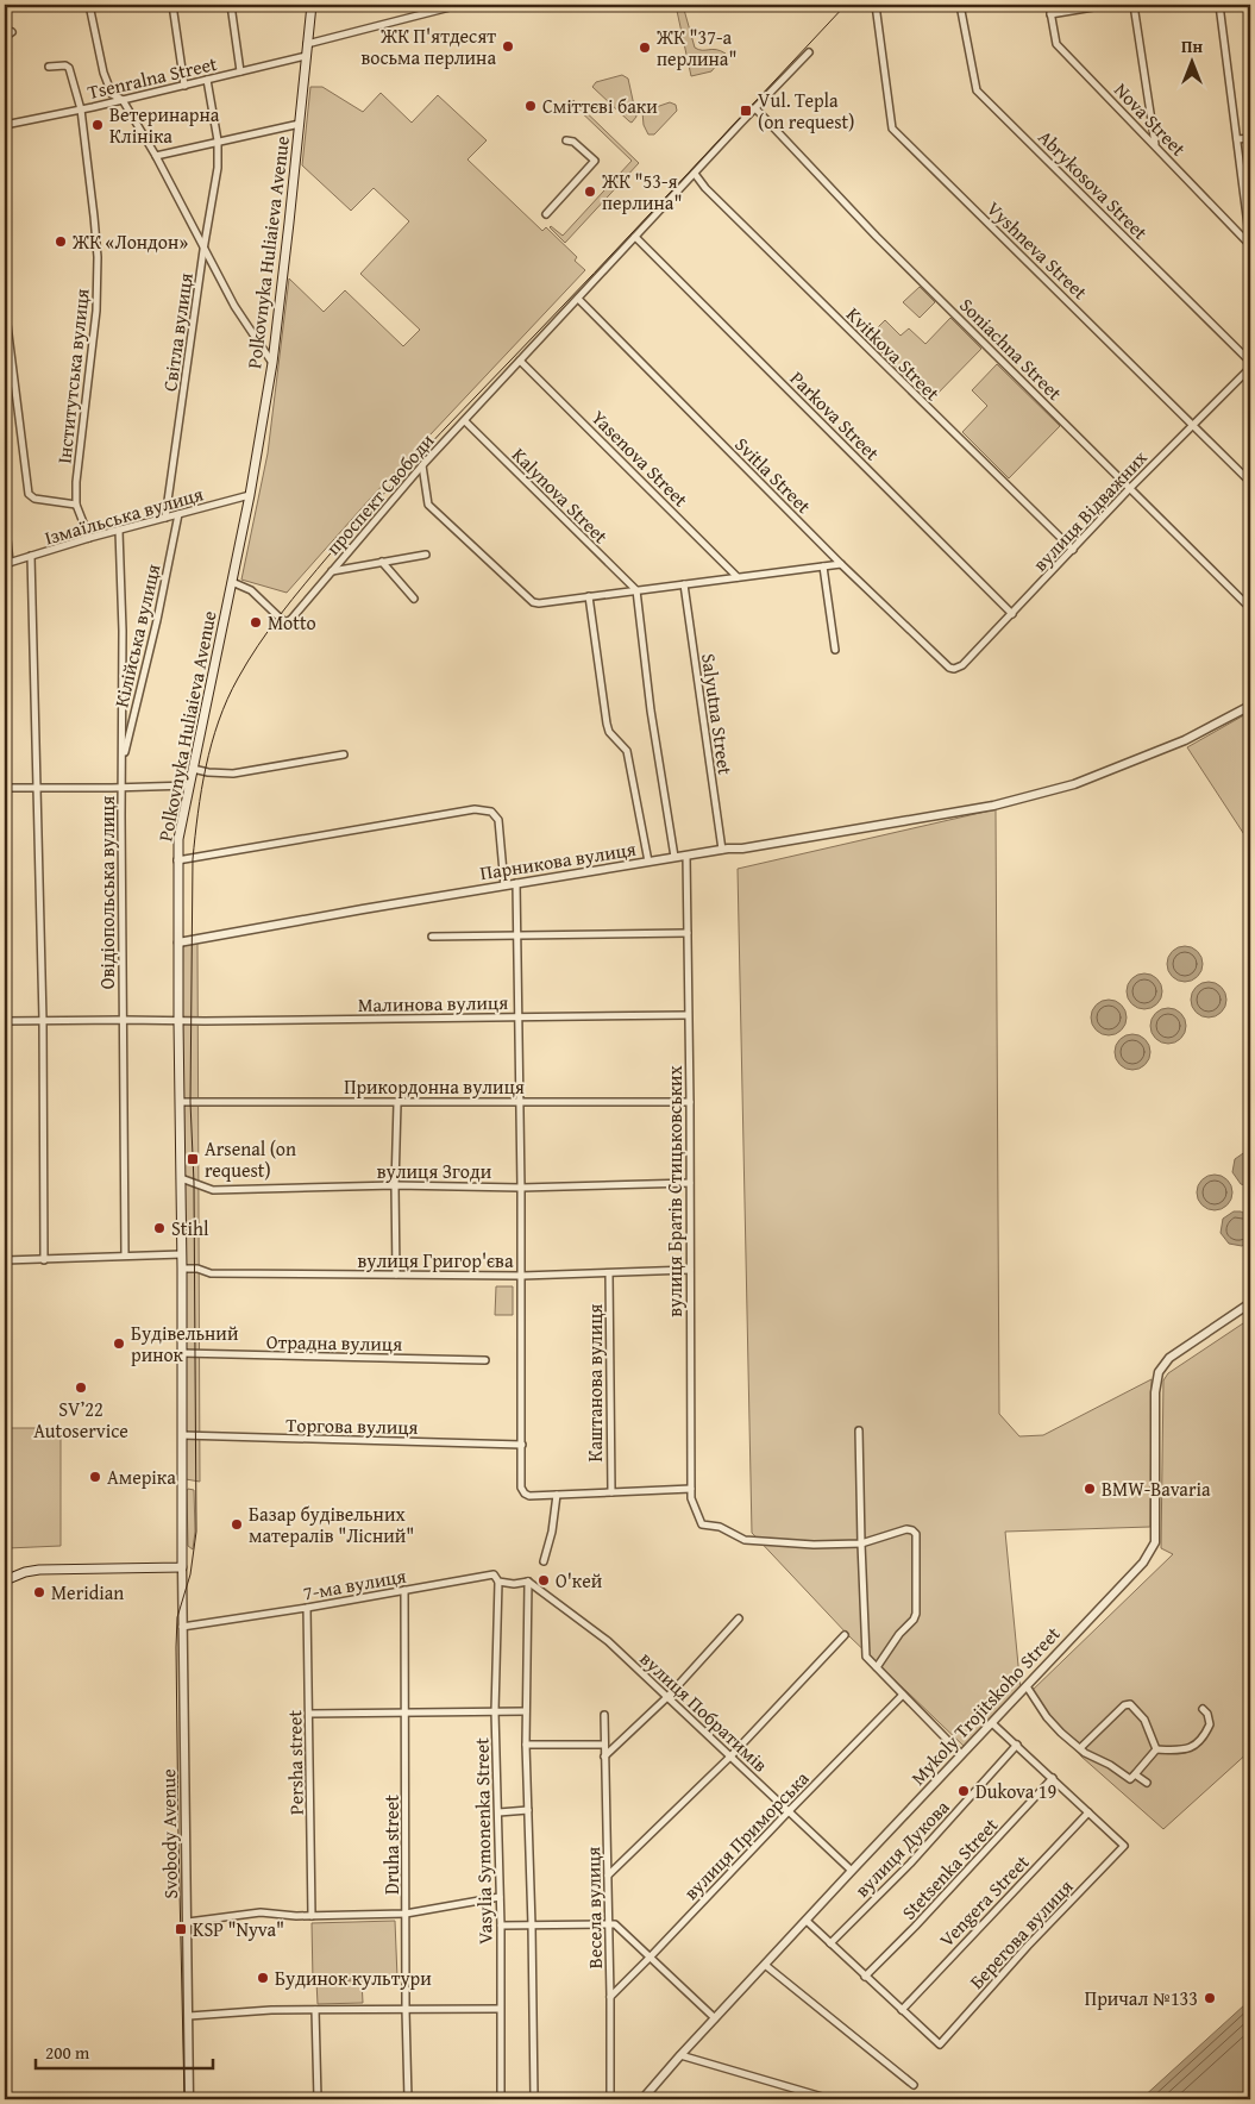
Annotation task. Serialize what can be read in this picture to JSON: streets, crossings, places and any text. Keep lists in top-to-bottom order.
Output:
{
  "streets": {
    "main road": ["Polkovnyka Huliaieva Avenue"],
    "street": [
      "Tsenralna Street",
      "Nova Street",
      "Abrykosova Street",
      "Vyshneva Street",
      "Світла вулиця",
      "Soniachna Street",
      "Kvitkova Street",
      "Інститутська вулиця",
      "Parkova Street",
      "Yasenova Street",
      "Svitla Street",
      "проспект Свободи",
      "Kalynova Street",
      "вулиця Відважних",
      "Ізмаїльська вулиця",
      "Кілійська вулиця",
      "Salyutna Street",
      "Парникова вулиця",
      "Овідіопольська вулиця",
      "Малинова вулиця",
      "Прикордонна вулиця",
      "вулиця Згоди",
      "вулиця Братів Стицьковських",
      "вулиця Григор'єва",
      "Отрадна вулиця",
      "Каштанова вулиця",
      "Торгова вулиця",
      "7-ма вулиця",
      "Mykoly Trojitskoho Street",
      "вулиця Побратимів",
      "Persha street",
      "Svobody Avenue",
      "вулиця Приморська",
      "Vasylia Symonenka Street",
      "Druha street",
      "вулиця Дукова",
      "Stetsenka Street",
      "Vengera Street",
      "Весела вулиця",
      "Берегова вулиця"
    ]
  },
  "crossings": [
    ["Tsenralna Street", "Polkovnyka Huliaieva Avenue"],
    ["Tsenralna Street", "Світла вулиця"],
    ["Tsenralna Street", "Інститутська вулиця"],
    ["Vyshneva Street", "вулиця Відважних"],
    ["Polkovnyka Huliaieva Avenue", "проспект Свободи"],
    ["Polkovnyka Huliaieva Avenue", "Ізмаїльська вулиця"],
    ["Polkovnyka Huliaieva Avenue", "Парникова вулиця"],
    ["Polkovnyka Huliaieva Avenue", "Малинова вулиця"],
    ["Polkovnyka Huliaieva Avenue", "Прикордонна вулиця"],
    ["Polkovnyka Huliaieva Avenue", "вулиця Згоди"],
    ["Polkovnyka Huliaieva Avenue", "вулиця Григор'єва"],
    ["Polkovnyka Huliaieva Avenue", "Отрадна вулиця"],
    ["Polkovnyka Huliaieva Avenue", "Торгова вулиця"],
    ["Polkovnyka Huliaieva Avenue", "Svobody Avenue"],
    ["Світла вулиця", "Ізмаїльська вулиця"],
    ["Soniachna Street", "проспект Свободи"],
    ["Soniachna Street", "вулиця Відважних"],
    ["Kvitkova Street", "проспект Свободи"],
    ["Kvitkova Street", "вулиця Відважних"],
    ["Інститутська вулиця", "Ізмаїльська вулиця"],
    ["Parkova Street", "проспект Свободи"],
    ["Parkova Street", "вулиця Відважних"],
    ["Yasenova Street", "проспект Свободи"],
    ["Svitla Street", "проспект Свободи"],
    ["Svitla Street", "вулиця Відважних"],
    ["проспект Свободи", "Kalynova Street"],
    ["Ізмаїльська вулиця", "Кілійська вулиця"],
    ["Ізмаїльська вулиця", "Овідіопольська вулиця"],
    ["Кілійська вулиця", "Овідіопольська вулиця"],
    ["Salyutna Street", "Парникова вулиця"],
    ["Парникова вулиця", "вулиця Братів Стицьковських"],
    ["Овідіопольська вулиця", "Малинова вулиця"],
    ["Малинова вулиця", "вулиця Братів Стицьковських"],
    ["Прикордонна вулиця", "вулиця Братів Стицьковських"],
    ["вулиця Згоди", "вулиця Братів Стицьковських"],
    ["вулиця Братів Стицьковських", "вулиця Григор'єва"],
    ["вулиця Григор'єва", "Каштанова вулиця"],
    ["7-ма вулиця", "вулиця Побратимів"],
    ["7-ма вулиця", "Persha street"],
    ["7-ма вулиця", "Svobody Avenue"],
    ["7-ма вулиця", "Vasylia Symonenka Street"],
    ["7-ма вулиця", "Druha street"],
    ["Mykoly Trojitskoho Street", "вулиця Побратимів"],
    ["вулиця Побратимів", "вулиця Приморська"],
    ["вулиця Приморська", "Весела вулиця"],
    ["Vengera Street", "Берегова вулиця"]
  ],
  "places": {
    "other": [
      "ЖК П'ятдесят восьма перлина",
      "ЖК \"37-а перлина\"",
      "Сміттєві баки",
      "Ветеринарна Клініка",
      "ЖК \"53-я перлина\"",
      "ЖК «Лондон»",
      "Motto",
      "Stihl",
      "Будівельний ринок",
      "SV’22 Autoservice",
      "Амеріка",
      "BMW-Bavaria",
      "Базар будівельних матералів \"Лісний\"",
      "О'кей",
      "Meridian",
      "Dukova 19",
      "Будинок культури",
      "Причал №133"
    ],
    "transit": ["Vul. Tepla (on request)", "Arsenal (on request)", "KSP \"Nyva\""]
  },
  "scale_bar": "200 m",
  "north": "top"
}
